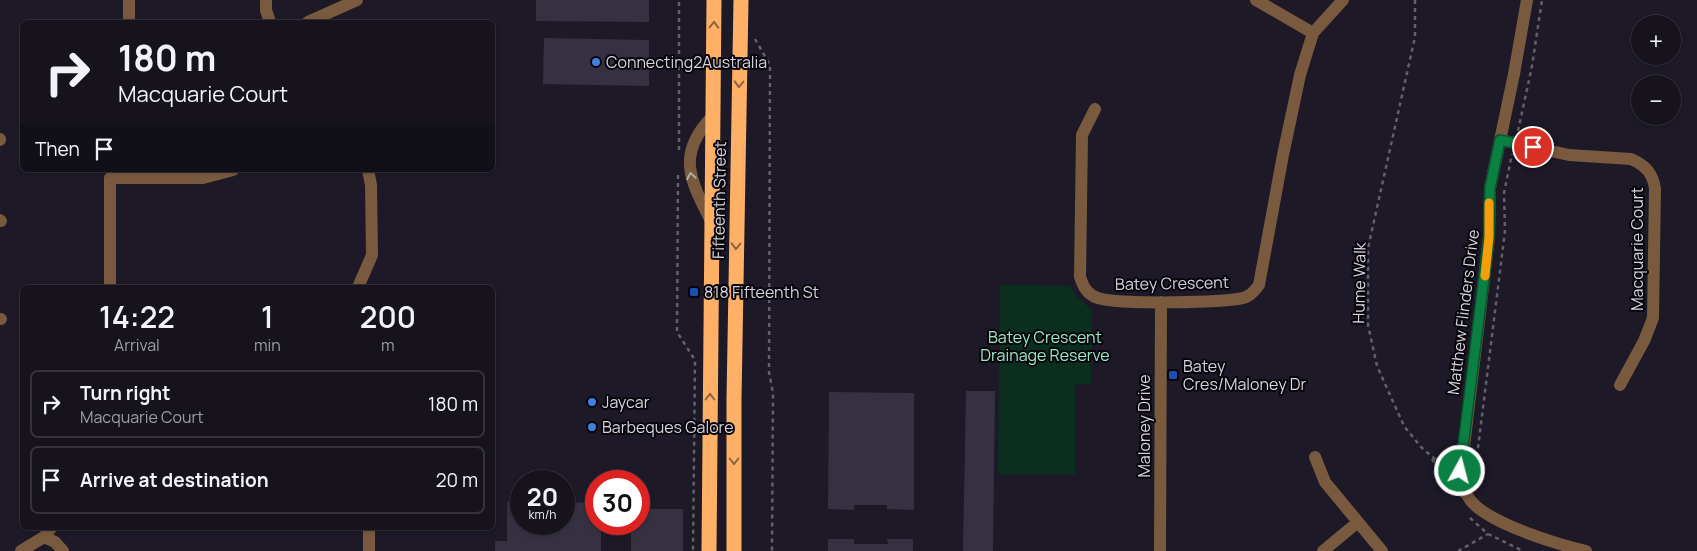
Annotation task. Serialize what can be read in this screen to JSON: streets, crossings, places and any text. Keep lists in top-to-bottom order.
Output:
{
  "streets": {
    "highway": ["Fifteenth Street"],
    "street": [
      "Macquarie Court",
      "Batey Crescent",
      "Matthew Flinders Drive",
      "Maloney Drive"
    ],
    "path": ["Hume Walk"]
  },
  "crossings": [
    ["Macquarie Court", "Matthew Flinders Drive"],
    ["Batey Crescent", "Maloney Drive"],
    ["Hume Walk", "Matthew Flinders Drive"]
  ],
  "parks": ["Batey Crescent Drainage Reserve"],
  "places": {
    "other": ["Connecting2Australia", "Jaycar", "Barbeques Galore"],
    "transit": ["818 Fifteenth St", "Batey Cres/Maloney Dr"]
  },
  "page": {
    "map_buttons": ["+", "−"],
    "turn": ["180 m", "Macquarie Court"],
    "then": "Then",
    "eta": [
      "14:22",
      "Arrival",
      "1",
      "min",
      "200",
      "m"
    ],
    "list": [
      {
        "name": "Turn right",
        "note": "Macquarie Court",
        "value": "180 m"
      },
      {
        "name": "Arrive at destination",
        "value": "20 m"
      }
    ],
    "speed": "20 km/h",
    "limit": "30"
  }
}
